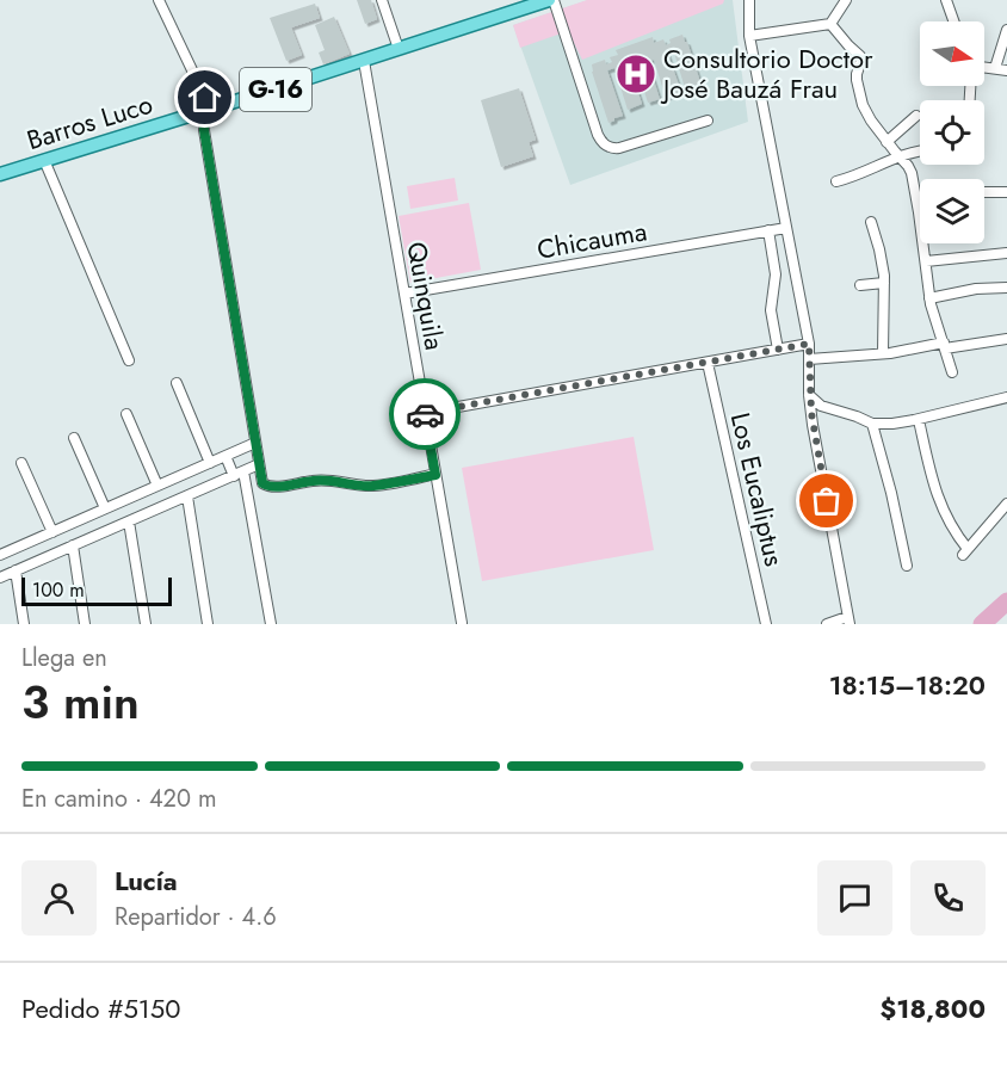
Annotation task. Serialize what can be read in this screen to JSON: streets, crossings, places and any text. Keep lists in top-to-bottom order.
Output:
{
  "streets": {
    "main road": ["G-16", "Barros Luco"],
    "street": ["Chicauma", "Quinquila", "Los Eucaliptus"]
  },
  "crossings": [
    ["Barros Luco", "Quinquila"],
    ["Chicauma", "Quinquila"]
  ],
  "places": {
    "hospital": ["Consultorio Doctor José Bauzá Frau"]
  },
  "scale_bar": "100 m",
  "north": "right",
  "page": {
    "scale": "100 m",
    "heading": ["3 min", "Llega en", "18:15–18:20"],
    "panel": [
      "Lucía",
      "Repartidor · 4.6",
      "Pedido #5150",
      "$18,800"
    ],
    "bar": "En camino · 420 m"
  }
}
